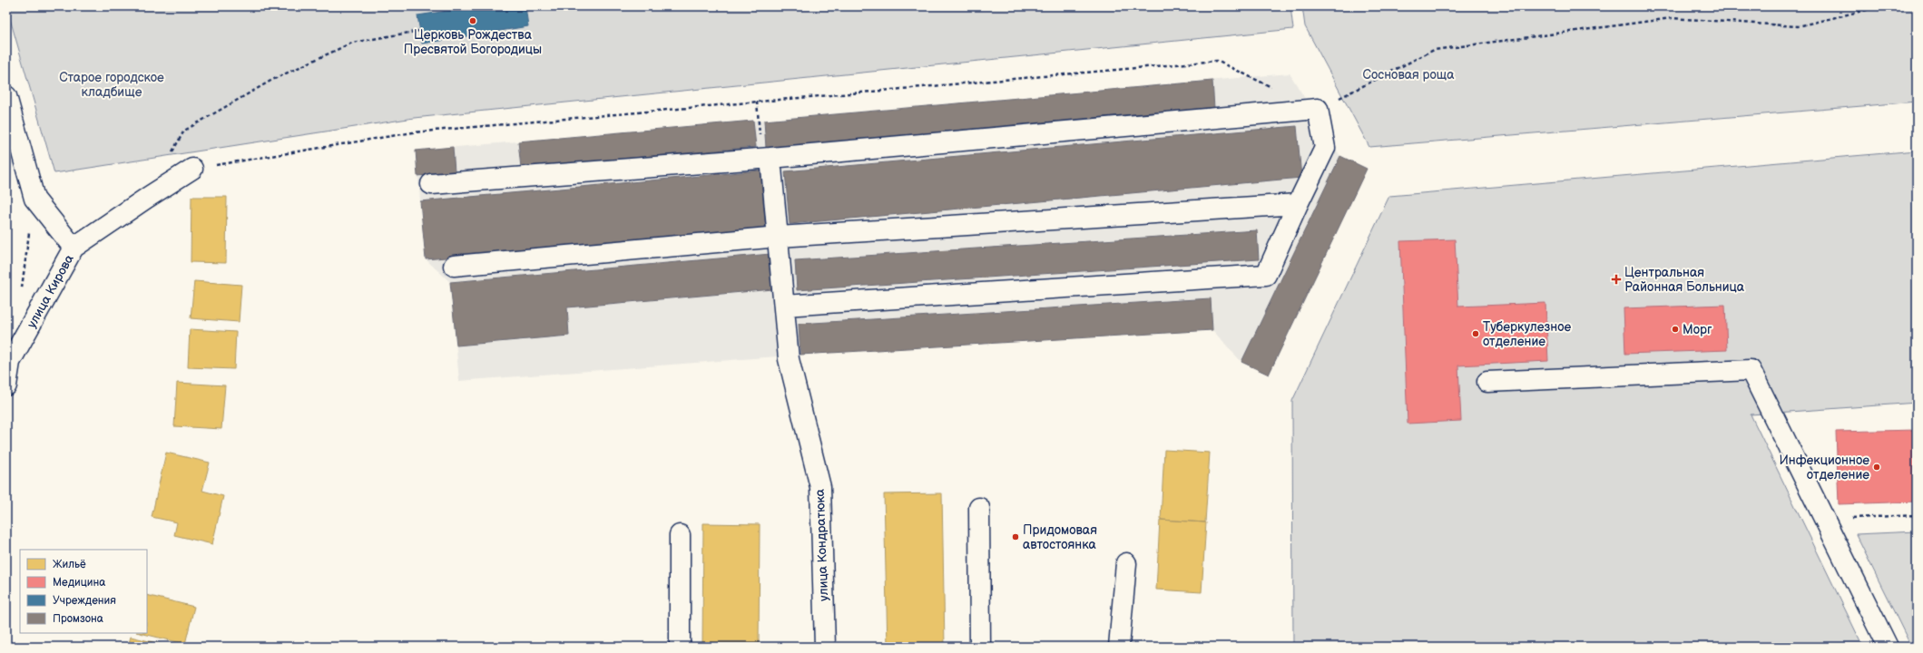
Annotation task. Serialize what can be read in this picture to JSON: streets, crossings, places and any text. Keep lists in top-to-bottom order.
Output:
{
  "streets": {
    "street": ["улица Кирова", "улица Кондратюка"]
  },
  "parks": ["Сосновая роща", "Старое городское кладбище"],
  "places": {
    "other": [
      "Церковь Рождества Пресвятой Богородицы",
      "Морг",
      "Туберкулезное отделение",
      "Инфекционное отделение",
      "Придомовая автостоянка"
    ],
    "health": ["Центральная Районная Больница"]
  },
  "legend": [
    "Жильё",
    "Медицина",
    "Учреждения",
    "Промзона"
  ]
}
